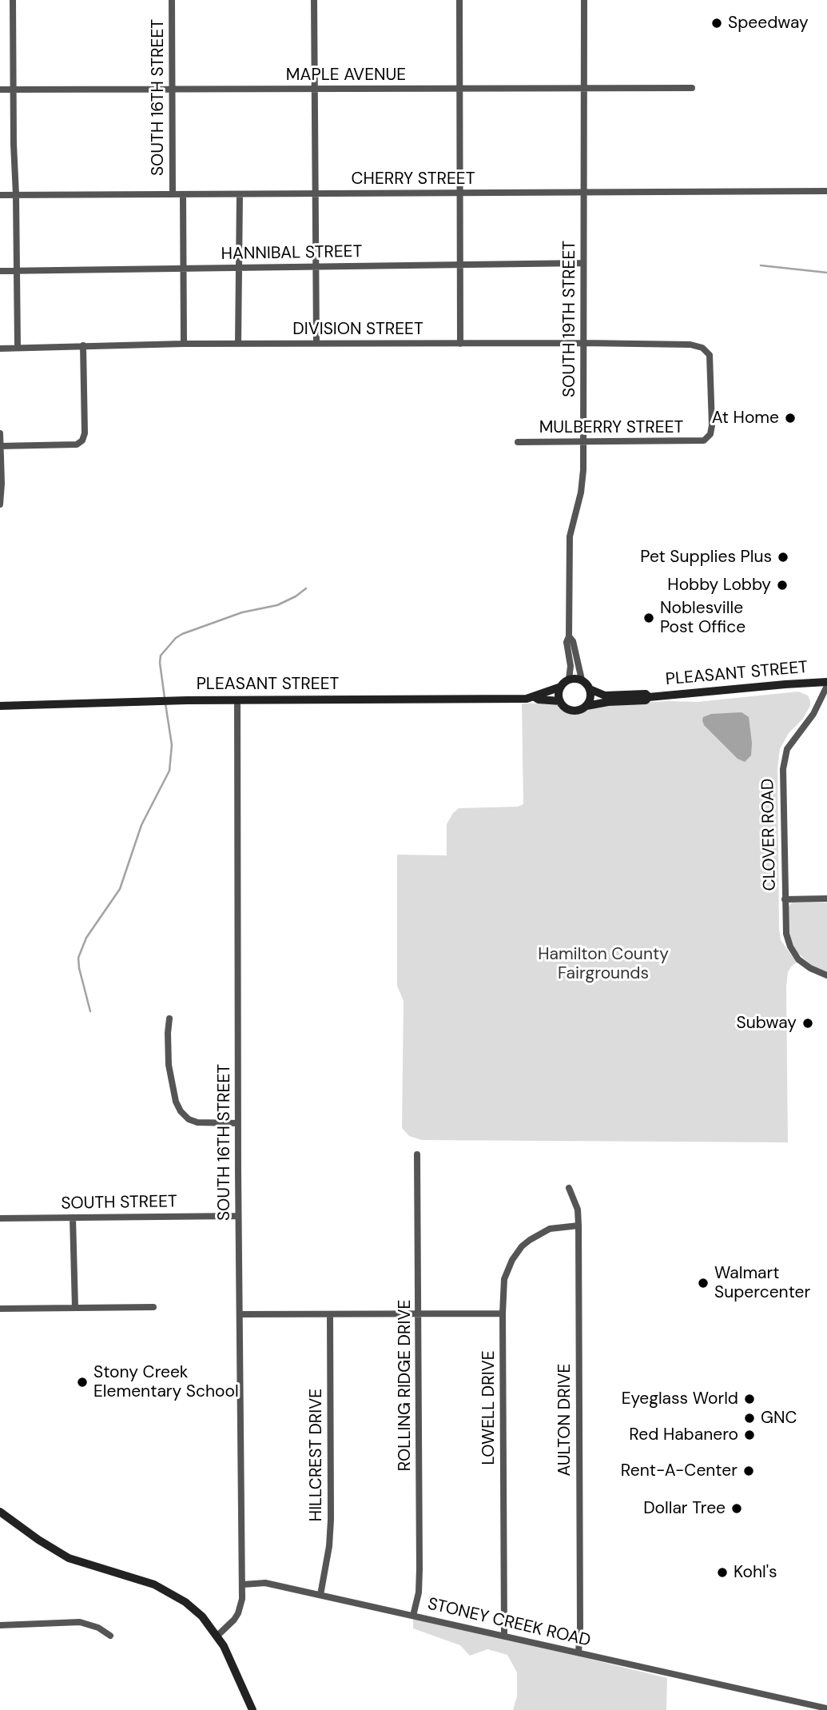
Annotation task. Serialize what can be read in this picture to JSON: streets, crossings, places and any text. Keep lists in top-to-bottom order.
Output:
{
  "streets": {
    "street": [
      "MAPLE AVENUE",
      "SOUTH 16TH STREET",
      "CHERRY STREET",
      "HANNIBAL STREET",
      "SOUTH 19TH STREET",
      "DIVISION STREET",
      "MULBERRY STREET",
      "PLEASANT STREET",
      "CLOVER ROAD",
      "SOUTH STREET",
      "ROLLING RIDGE DRIVE",
      "LOWELL DRIVE",
      "AULTON DRIVE",
      "HILLCREST DRIVE",
      "STONEY CREEK ROAD"
    ]
  },
  "crossings": [
    ["MAPLE AVENUE", "SOUTH 16TH STREET"],
    ["MAPLE AVENUE", "SOUTH 19TH STREET"],
    ["SOUTH 16TH STREET", "CHERRY STREET"],
    ["SOUTH 16TH STREET", "HANNIBAL STREET"],
    ["SOUTH 16TH STREET", "DIVISION STREET"],
    ["SOUTH 16TH STREET", "PLEASANT STREET"],
    ["SOUTH 16TH STREET", "SOUTH STREET"],
    ["SOUTH 16TH STREET", "STONEY CREEK ROAD"],
    ["CHERRY STREET", "SOUTH 19TH STREET"],
    ["HANNIBAL STREET", "SOUTH 19TH STREET"],
    ["SOUTH 19TH STREET", "DIVISION STREET"],
    ["SOUTH 19TH STREET", "MULBERRY STREET"],
    ["SOUTH 19TH STREET", "PLEASANT STREET"],
    ["DIVISION STREET", "MULBERRY STREET"],
    ["ROLLING RIDGE DRIVE", "STONEY CREEK ROAD"],
    ["LOWELL DRIVE", "AULTON DRIVE"],
    ["LOWELL DRIVE", "STONEY CREEK ROAD"],
    ["AULTON DRIVE", "STONEY CREEK ROAD"],
    ["HILLCREST DRIVE", "STONEY CREEK ROAD"]
  ],
  "parks": ["Hamilton County Fairgrounds"],
  "places": [
    "Speedway",
    "At Home",
    "Pet Supplies Plus",
    "Hobby Lobby",
    "Noblesville Post Office",
    "Subway",
    "Walmart Supercenter",
    "Stony Creek Elementary School",
    "Eyeglass World",
    "GNC",
    "Red Habanero",
    "Rent-A-Center",
    "Dollar Tree",
    "Kohl's"
  ]
}
